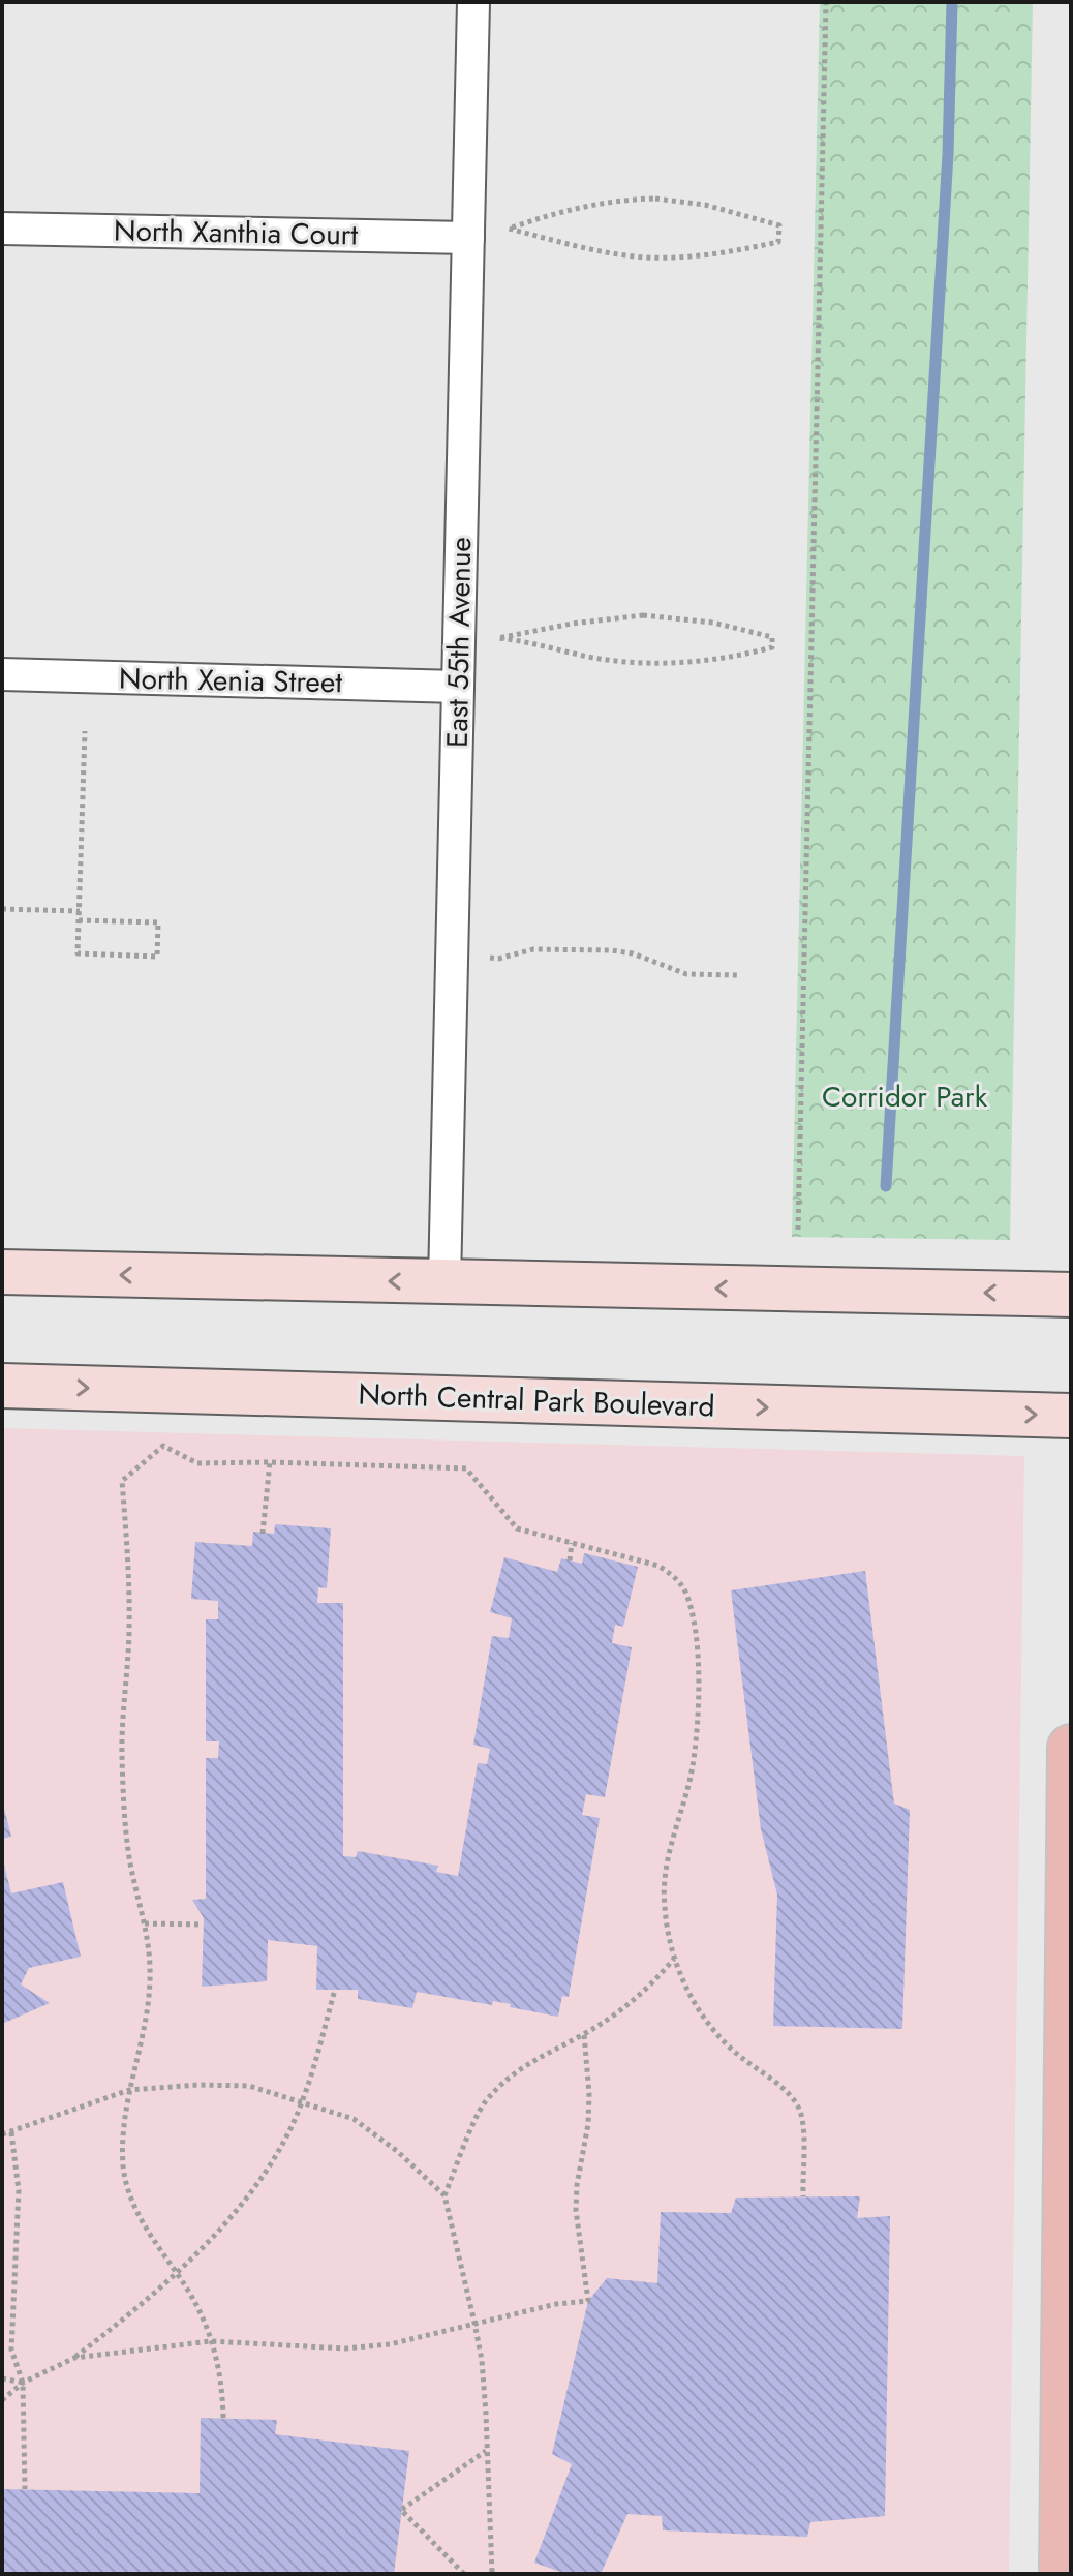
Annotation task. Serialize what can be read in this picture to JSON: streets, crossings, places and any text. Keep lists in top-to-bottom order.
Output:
{
  "streets": {
    "main road": ["North Central Park Boulevard"],
    "street": ["North Xanthia Court", "East 55th Avenue", "North Xenia Street"]
  },
  "crossings": [
    ["North Xanthia Court", "East 55th Avenue"],
    ["East 55th Avenue", "North Xenia Street"]
  ],
  "parks": ["Corridor Park"]
}
